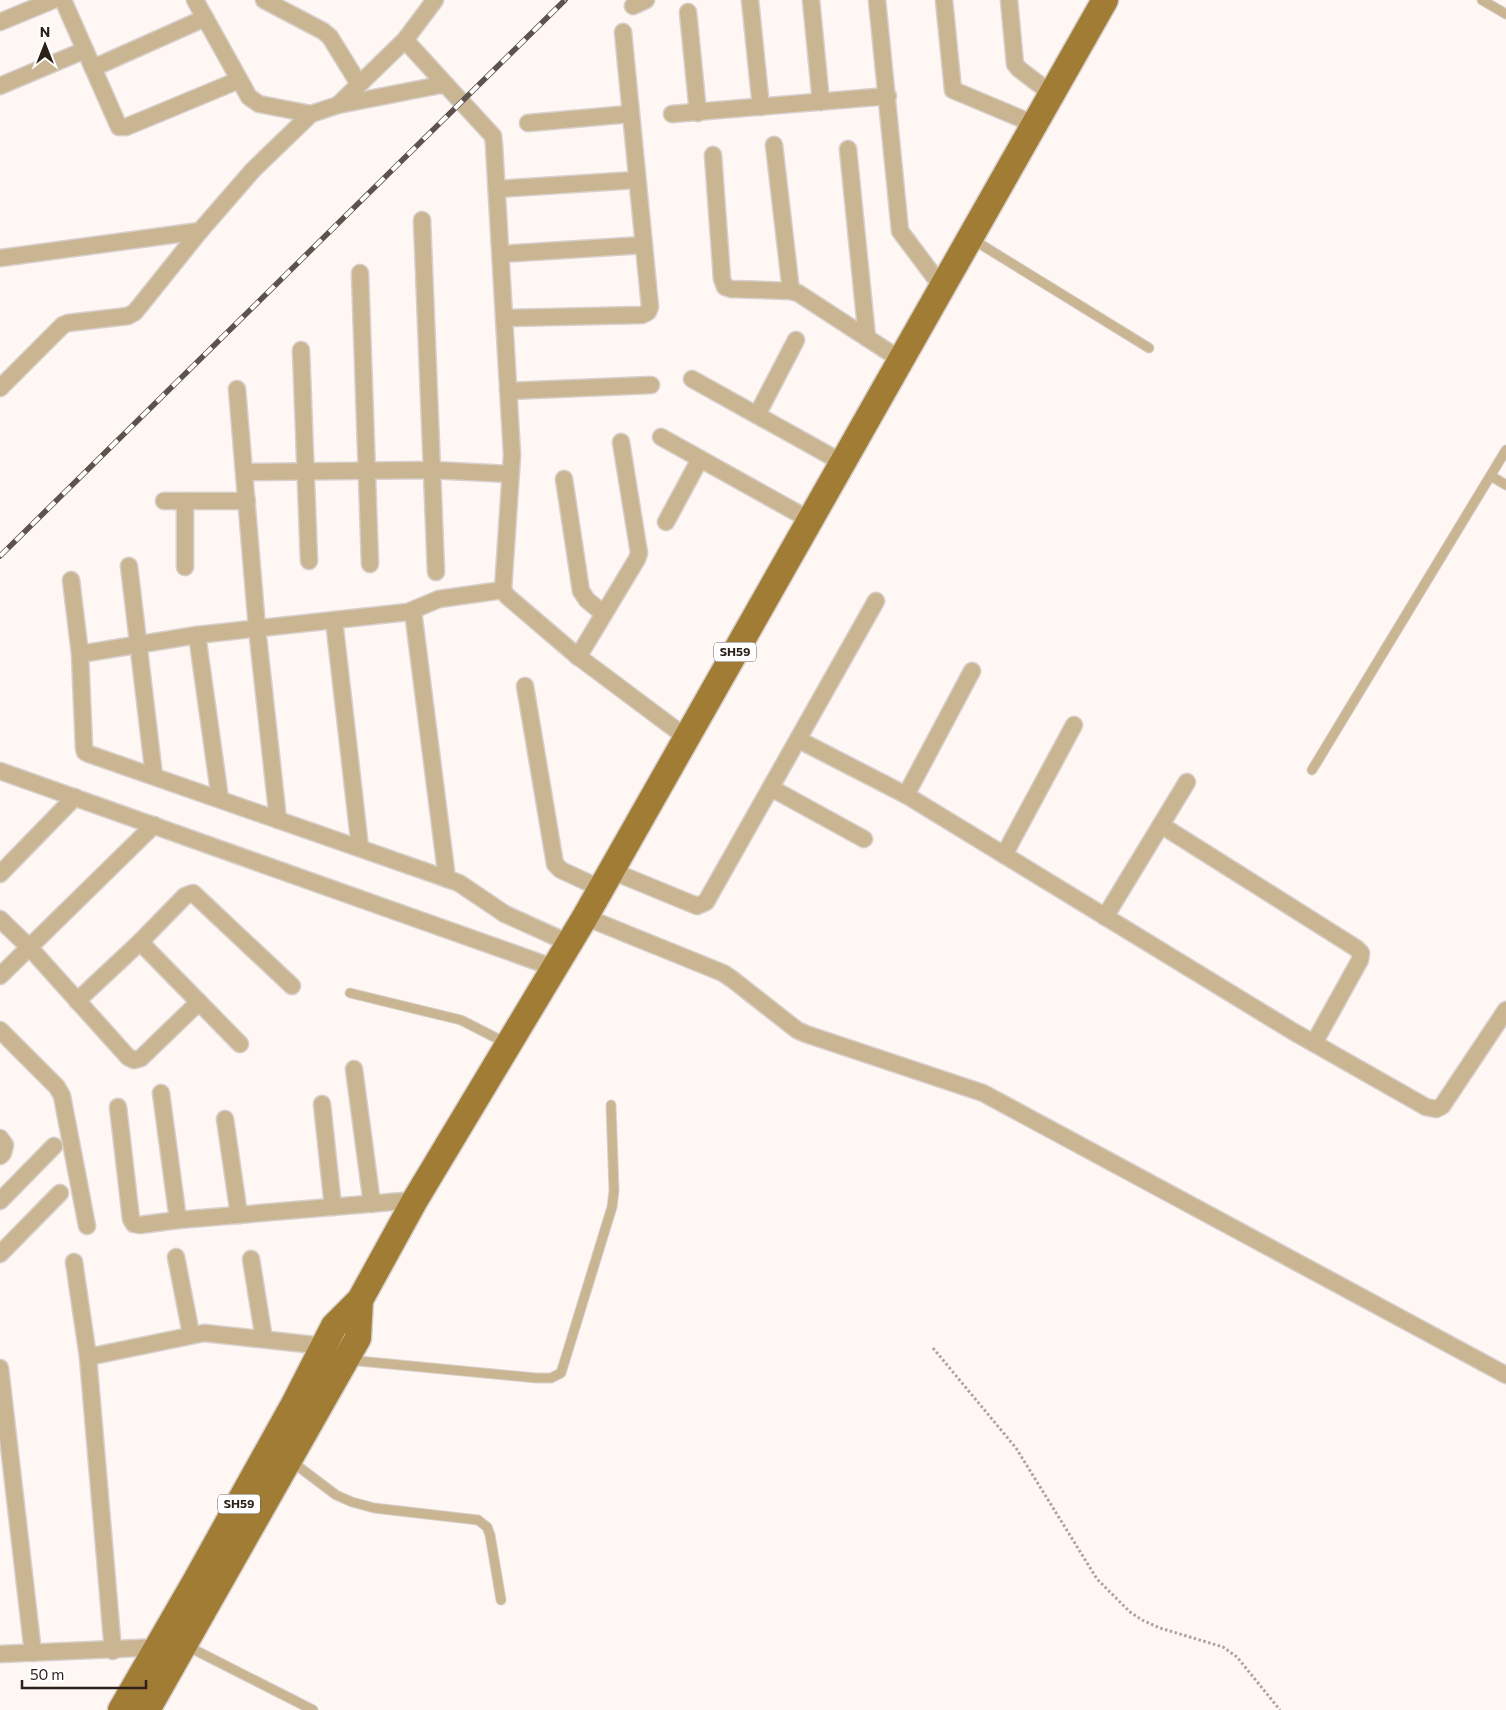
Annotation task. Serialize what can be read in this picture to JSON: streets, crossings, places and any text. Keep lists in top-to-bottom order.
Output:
{
  "streets": {
    "main road": ["SH59"]
  },
  "scale_bar": "50 m",
  "north": "top"
}
